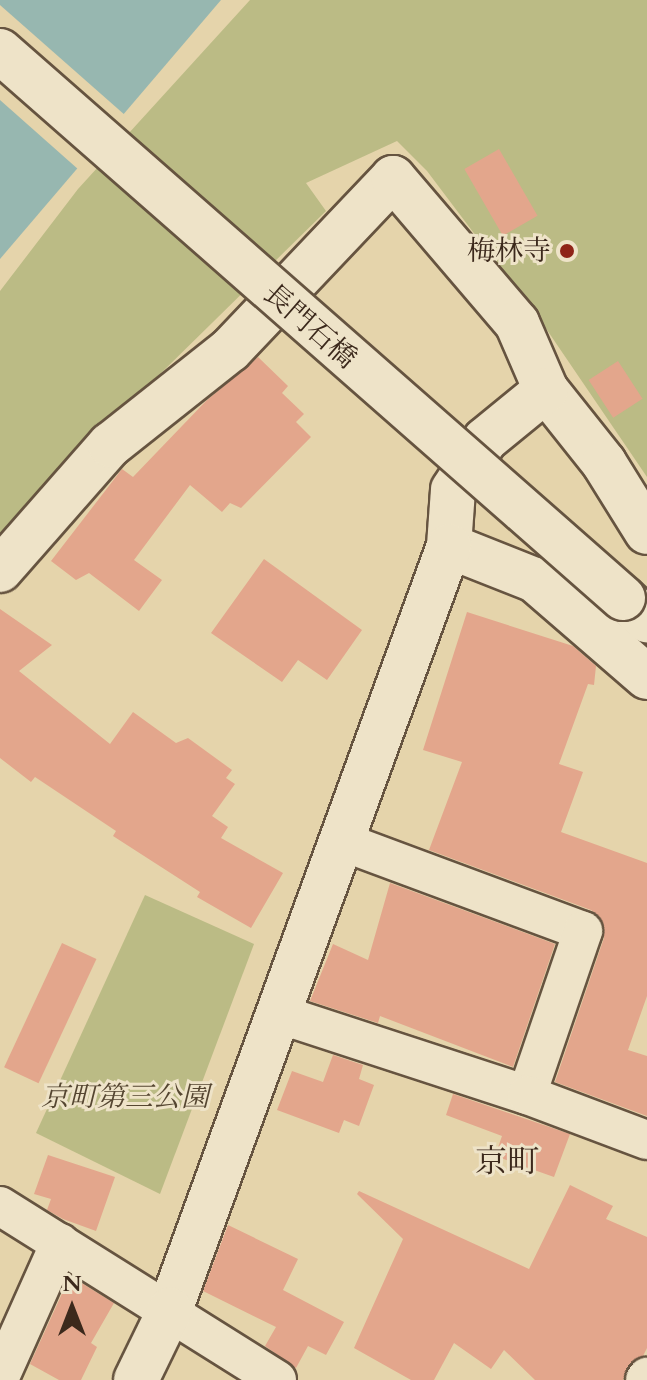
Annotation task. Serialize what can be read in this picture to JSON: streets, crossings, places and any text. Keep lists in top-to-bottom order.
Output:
{
  "streets": {
    "street": ["長門石橋"]
  },
  "districts": ["京町"],
  "parks": ["京町第三公園"],
  "places": ["梅林寺"],
  "north": "top"
}
